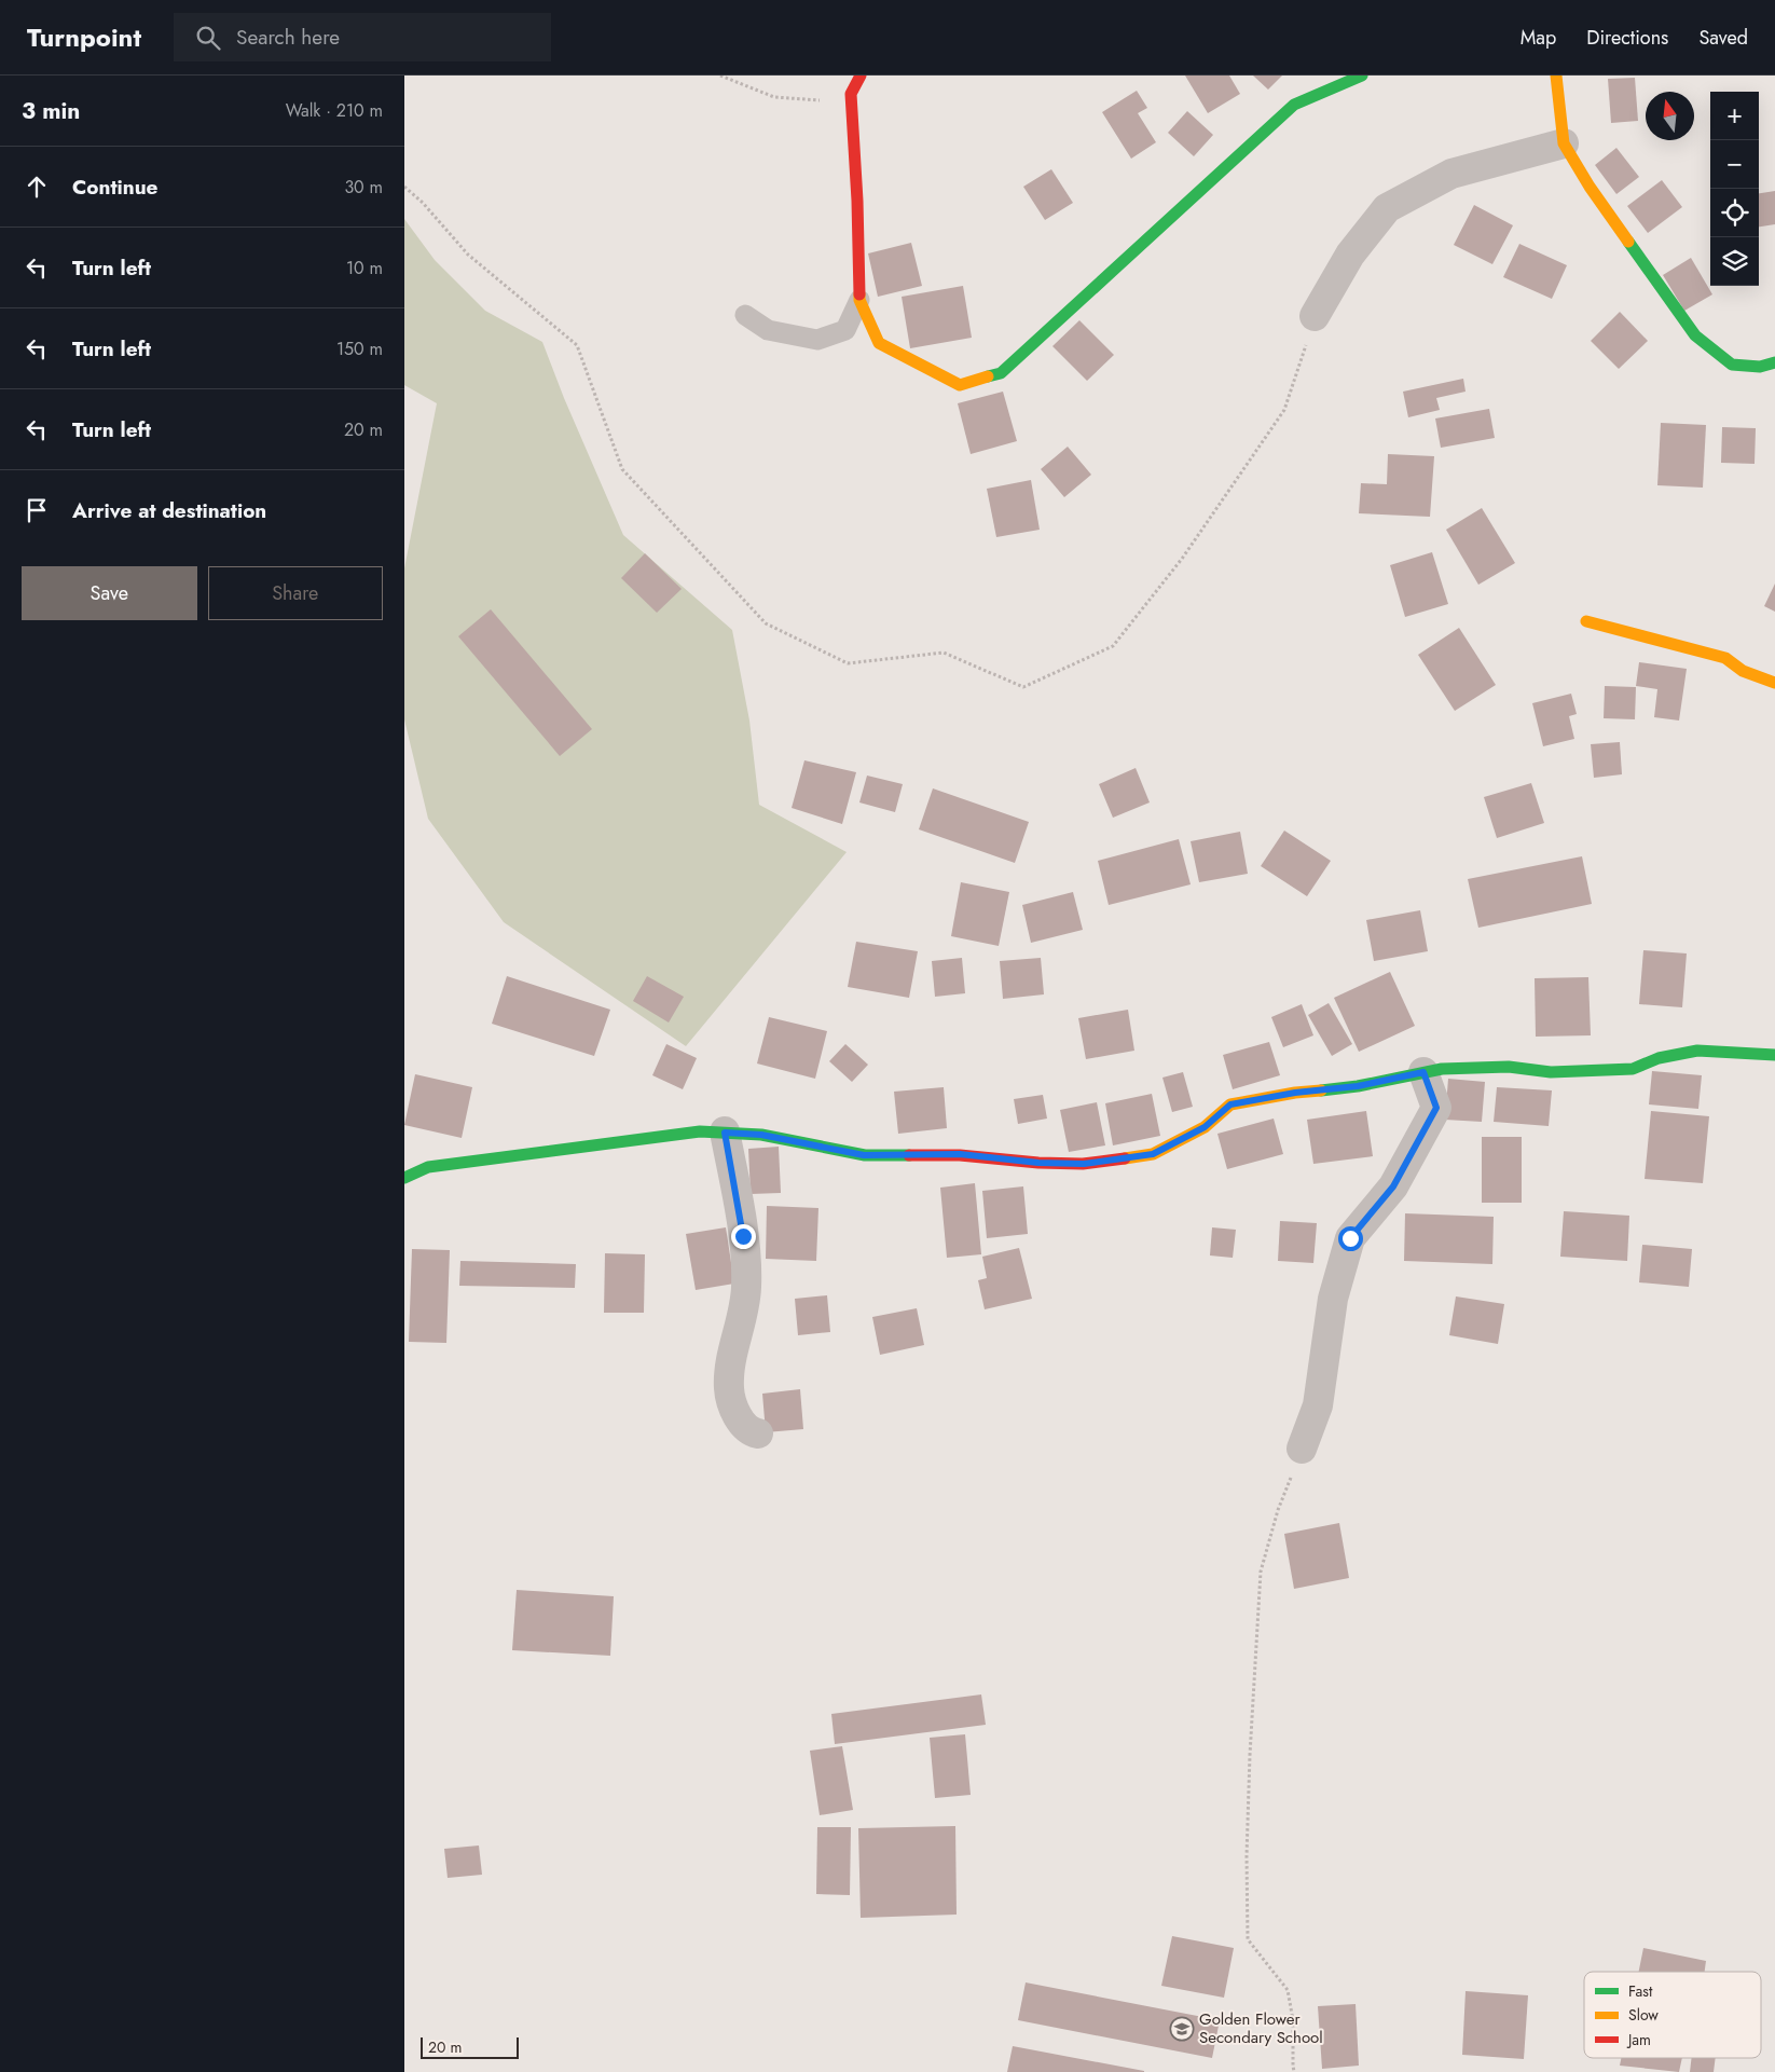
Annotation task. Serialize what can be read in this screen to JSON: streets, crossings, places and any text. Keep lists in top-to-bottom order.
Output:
{
  "places": {
    "school or university": ["Golden Flower Secondary School"]
  },
  "legend": ["Fast", "Slow", "Jam"],
  "scale_bar": "20 m",
  "north": "top",
  "page": {
    "header": "Turnpoint",
    "search": "Search here",
    "nav": ["Map", "Directions", "Saved"],
    "heading": ["3 min", "Walk · 210 m"],
    "map_buttons": ["+", "−"],
    "list": [
      ["Continue", "30 m"],
      ["Turn left", "10 m"],
      ["Turn left", "150 m"],
      ["Turn left", "20 m"],
      "Arrive at destination"
    ],
    "buttons": ["Save", "Share"],
    "scale": "20 m"
  }
}
